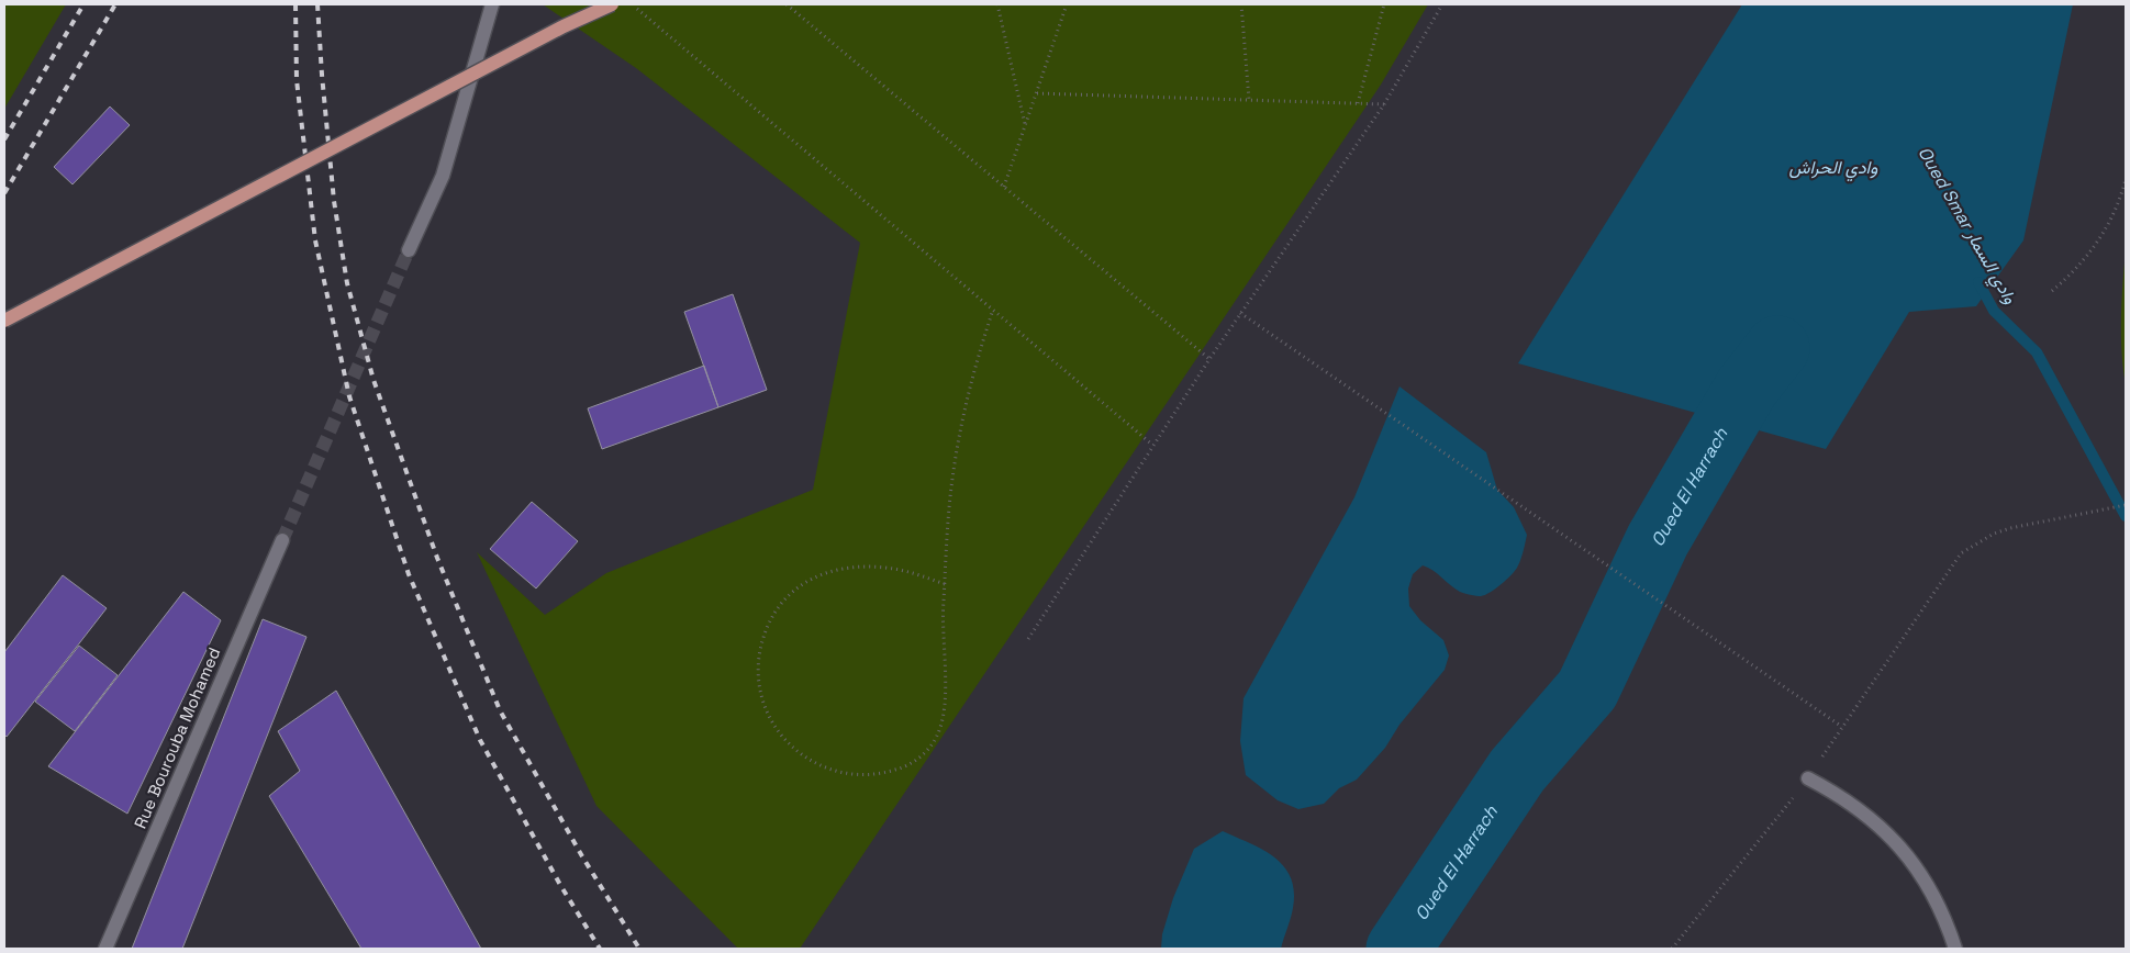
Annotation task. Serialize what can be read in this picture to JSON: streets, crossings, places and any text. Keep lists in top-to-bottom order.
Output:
{
  "streets": {
    "street": ["Rue Bourouba Mohamed"]
  },
  "water": ["وادي الحراش", "Oued Smar وادي السمار", "Oued El Harrach"]
}
